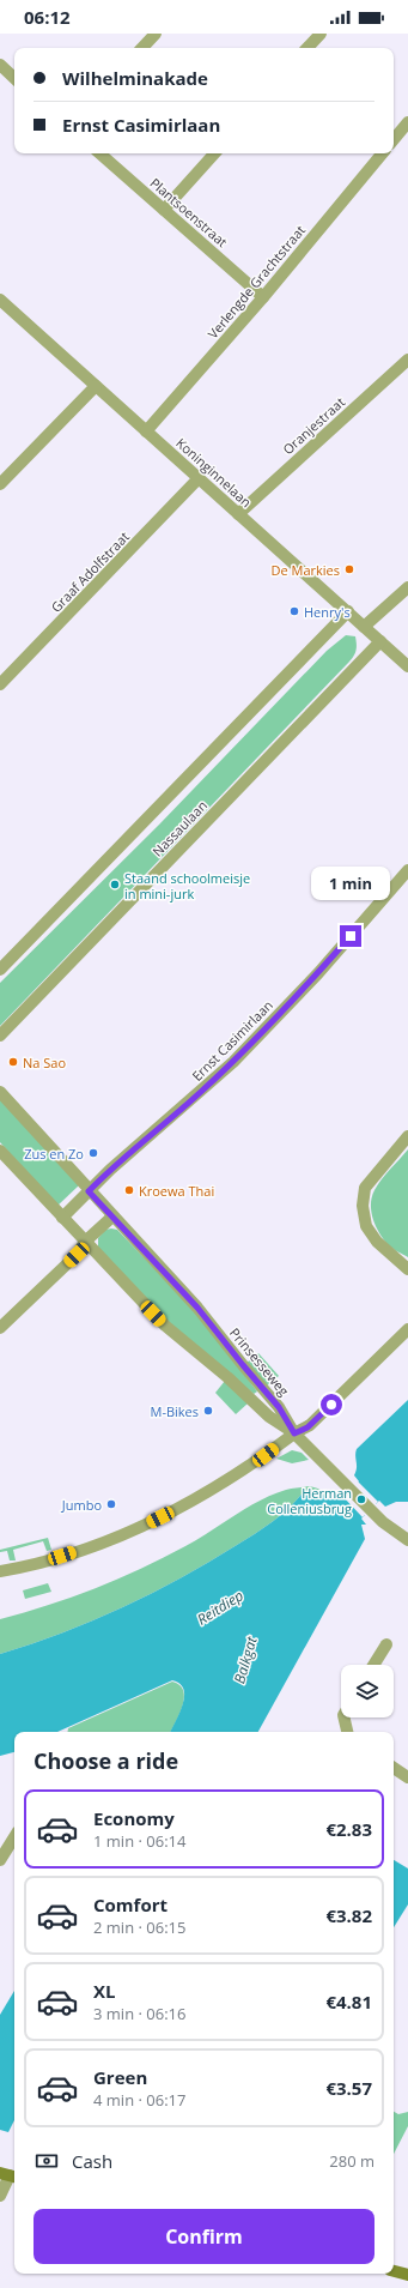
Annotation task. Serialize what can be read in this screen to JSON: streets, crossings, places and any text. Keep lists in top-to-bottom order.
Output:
{
  "streets": {
    "street": [
      "Plantsoenstraat",
      "Verlengde Grachtstraat",
      "Oranjestraat",
      "Koninginnelaan",
      "Graaf Adolfstraat",
      "Nassaulaan",
      "Ernst Casimirlaan",
      "Prinsesseweg"
    ]
  },
  "crossings": [
    ["Plantsoenstraat", "Verlengde Grachtstraat"],
    ["Verlengde Grachtstraat", "Koninginnelaan"],
    ["Oranjestraat", "Koninginnelaan"],
    ["Koninginnelaan", "Graaf Adolfstraat"],
    ["Koninginnelaan", "Nassaulaan"],
    ["Ernst Casimirlaan", "Prinsesseweg"]
  ],
  "water": ["Reitdiep", "Balkgat"],
  "places": [
    "De Markies",
    "Henry's",
    "Staand schoolmeisje in mini-jurk",
    "Na Sao",
    "Zus en Zo",
    "Kroewa Thai",
    "M-Bikes",
    "Herman Colleniusbrug",
    "Jumbo"
  ],
  "page": {
    "status": "06:12",
    "banner": ["Wilhelminakade", "Ernst Casimirlaan"],
    "bubble": "1 min",
    "heading": "Choose a ride",
    "list": [
      {
        "name": "Economy",
        "note": "1 min · 06:14",
        "value": "€2.83"
      },
      {
        "name": "Comfort",
        "note": "2 min · 06:15",
        "value": "€3.82"
      },
      {
        "name": "XL",
        "note": "3 min · 06:16",
        "value": "€4.81"
      },
      {
        "name": "Green",
        "note": "4 min · 06:17",
        "value": "€3.57"
      }
    ],
    "pay": ["Cash", "280 m"],
    "buttons": "Confirm"
  }
}
